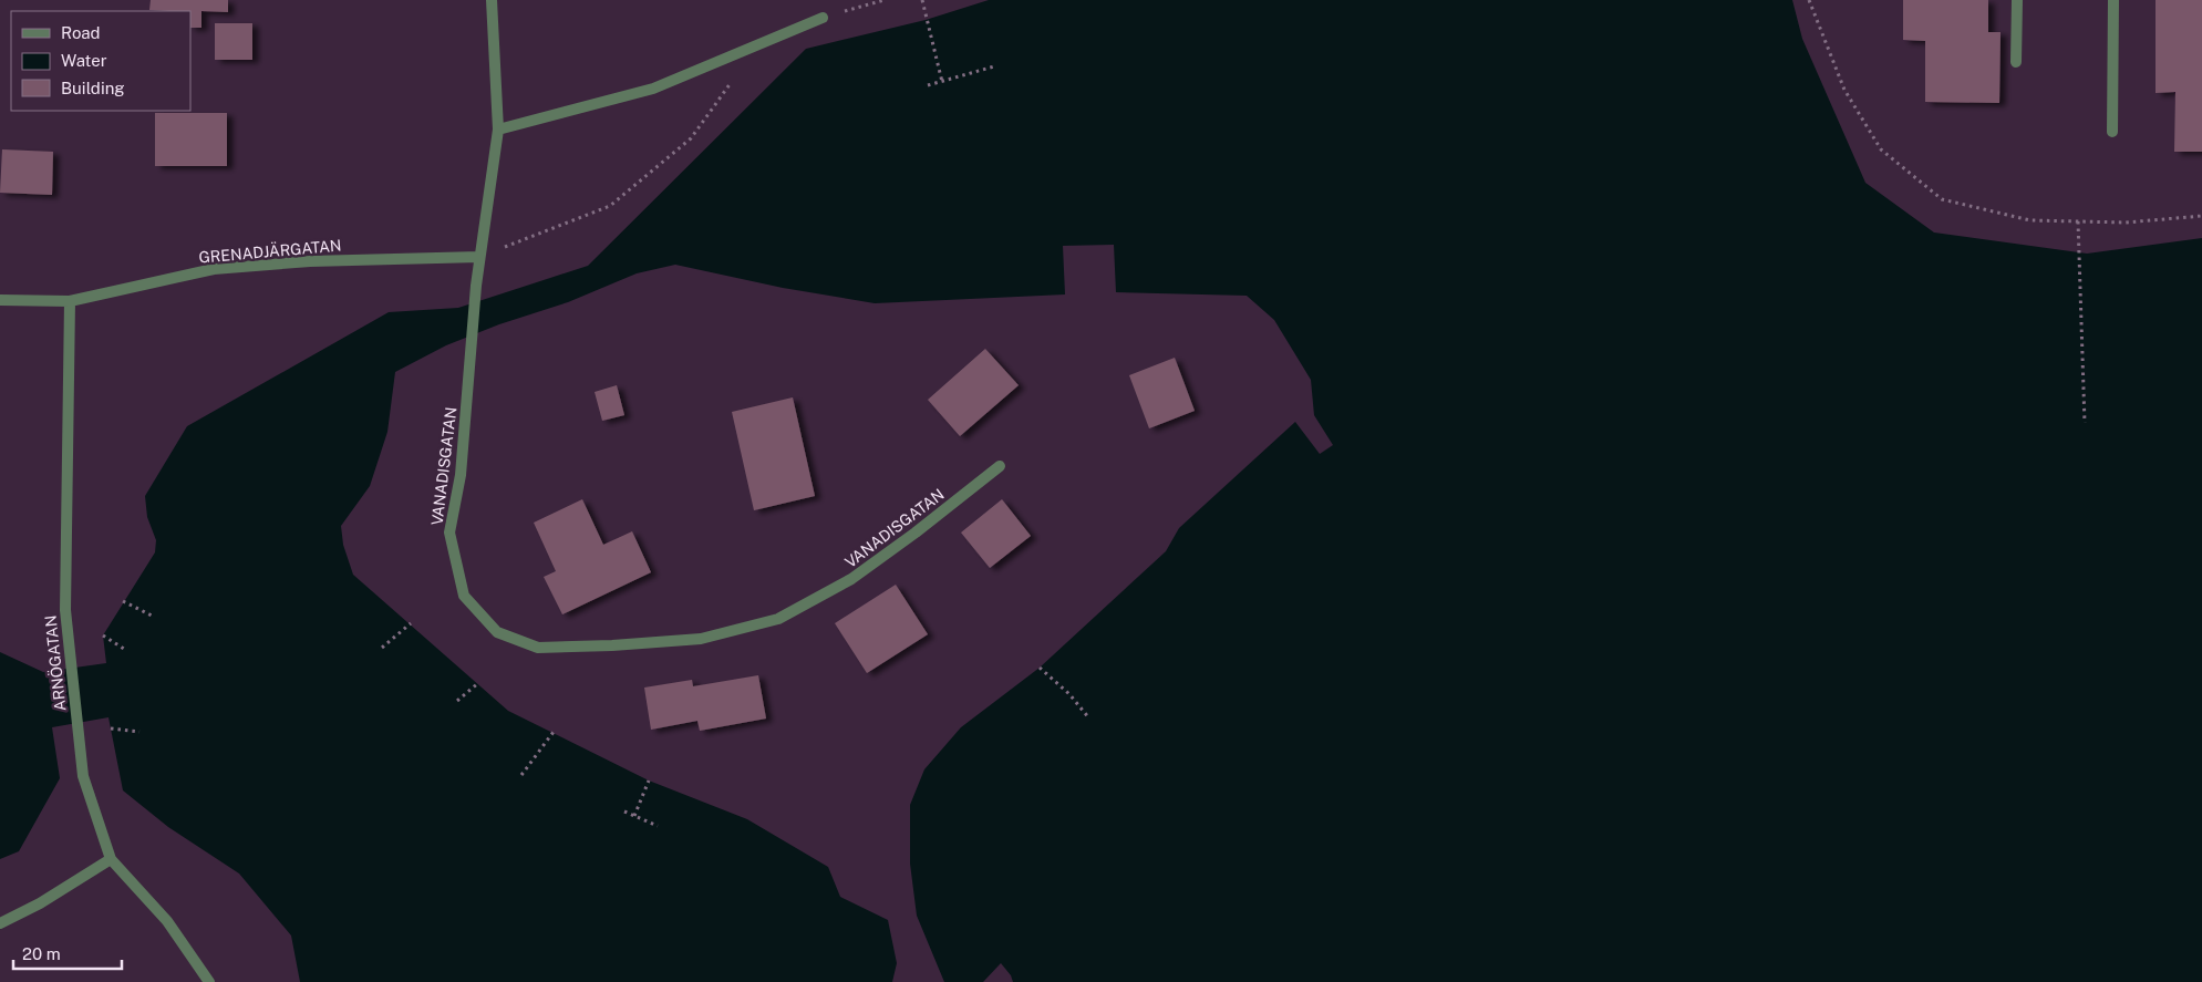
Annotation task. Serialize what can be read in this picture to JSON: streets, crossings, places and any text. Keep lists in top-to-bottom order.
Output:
{
  "streets": {
    "street": ["GRENADJÄRGATAN", "VANADISGATAN", "ARNÖGATAN"]
  },
  "crossings": [
    ["GRENADJÄRGATAN", "VANADISGATAN"],
    ["GRENADJÄRGATAN", "ARNÖGATAN"]
  ],
  "legend": ["Road", "Water", "Building"],
  "scale_bar": "20 m"
}
